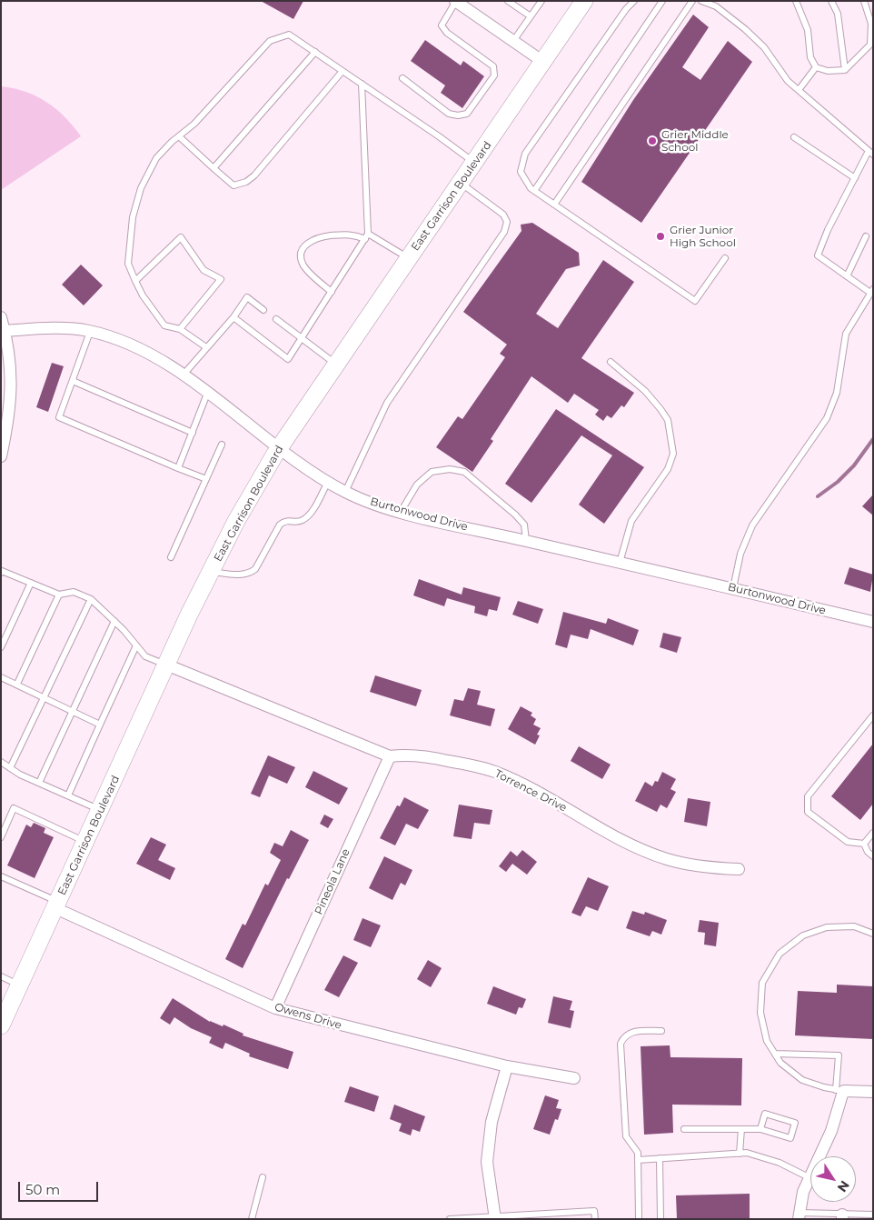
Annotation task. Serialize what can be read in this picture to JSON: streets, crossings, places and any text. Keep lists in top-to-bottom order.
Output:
{
  "streets": {
    "main road": ["East Garrison Boulevard"],
    "street": [
      "Burtonwood Drive",
      "Torrence Drive",
      "Pineola Lane",
      "Owens Drive"
    ]
  },
  "crossings": [
    ["East Garrison Boulevard", "Burtonwood Drive"],
    ["East Garrison Boulevard", "Torrence Drive"],
    ["East Garrison Boulevard", "Owens Drive"],
    ["Torrence Drive", "Pineola Lane"],
    ["Pineola Lane", "Owens Drive"]
  ],
  "places": ["Grier Middle School", "Grier Junior High School"],
  "scale_bar": "50 m",
  "north": "bottom right"
}
